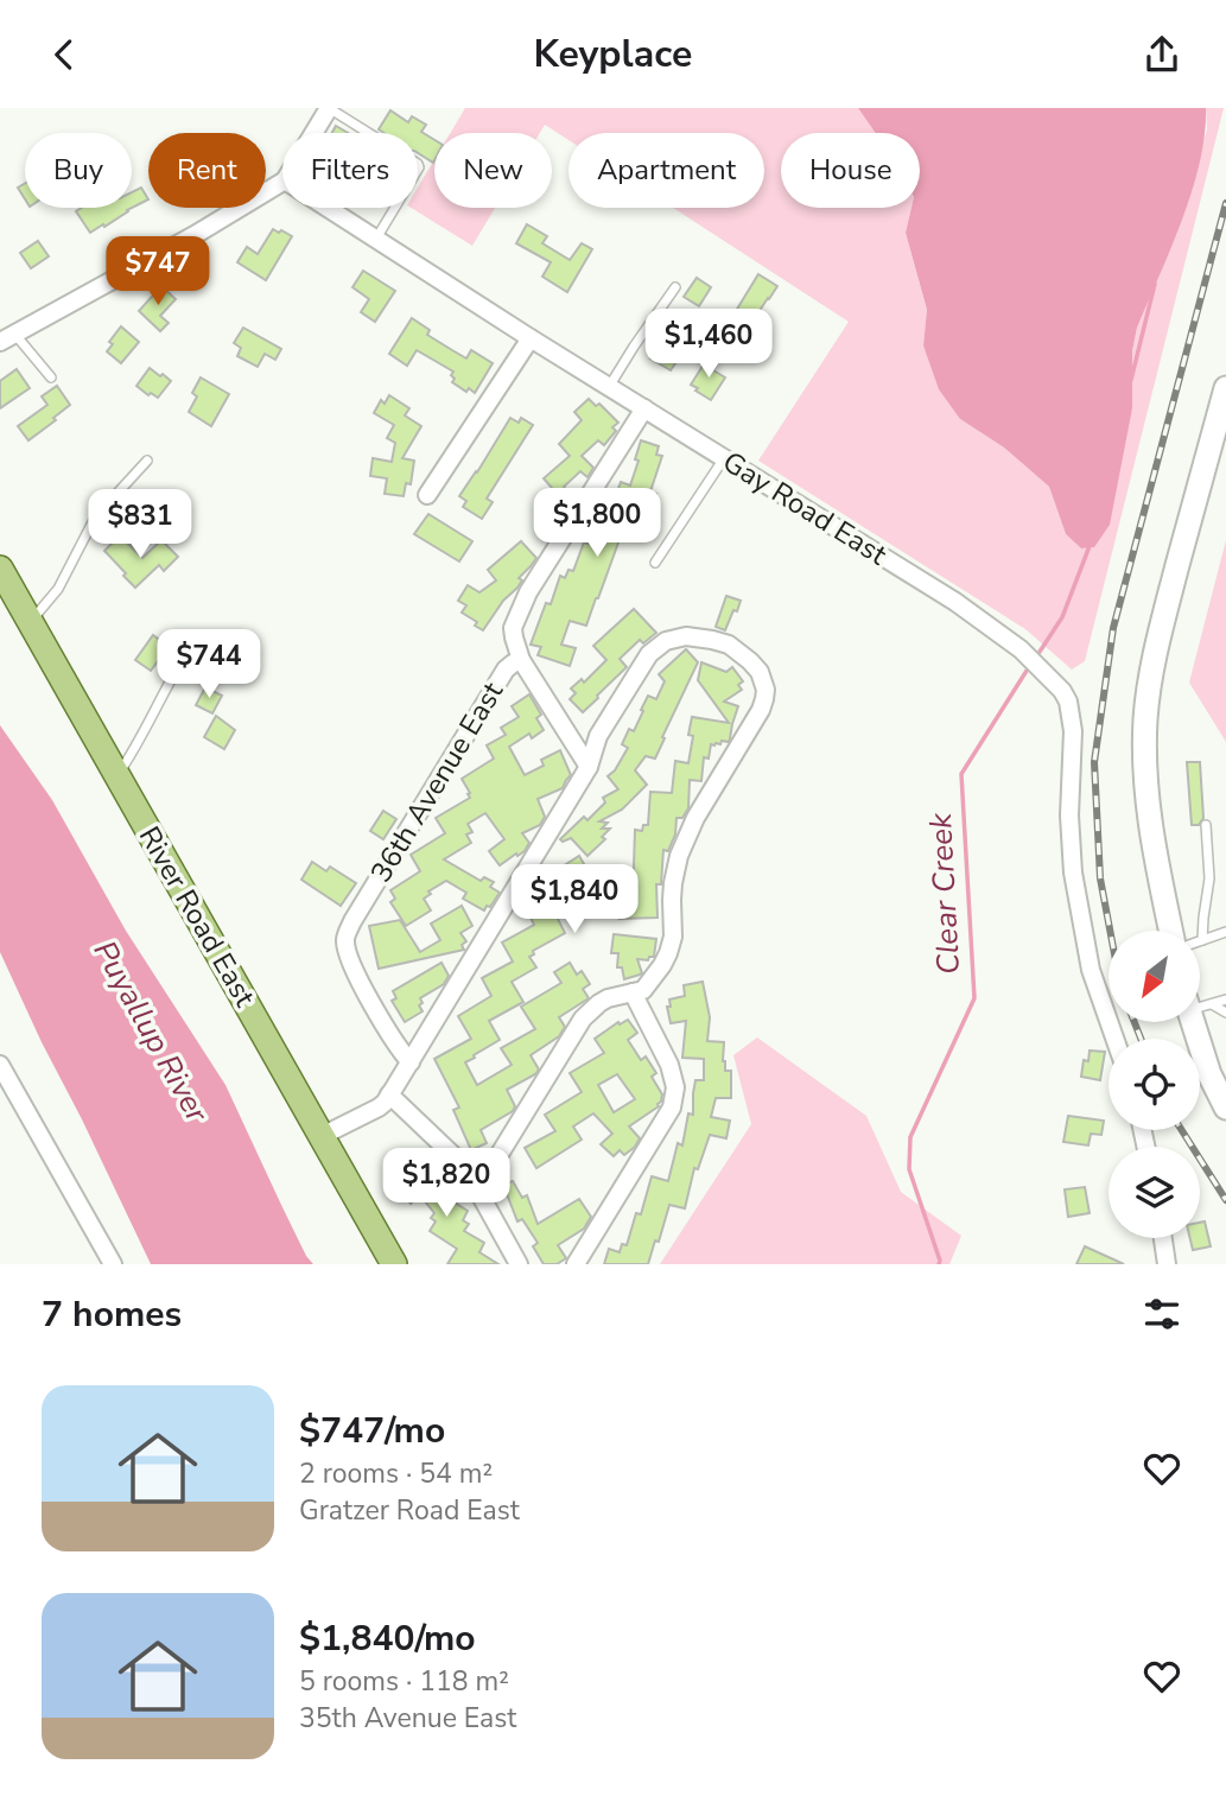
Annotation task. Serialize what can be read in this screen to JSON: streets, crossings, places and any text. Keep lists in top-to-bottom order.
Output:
{
  "streets": {
    "main road": ["River Road East"],
    "street": ["Gay Road East", "36th Avenue East"]
  },
  "crossings": [
    ["Gay Road East", "36th Avenue East"]
  ],
  "water": ["Clear Creek", "Puyallup River"],
  "north": "bottom left",
  "page": {
    "header": "Keyplace",
    "chip": [
      "Buy",
      "Rent",
      "Filters",
      "New",
      "Apartment",
      "House"
    ],
    "price": [
      "$747",
      "$1,460",
      "$1,800",
      "$831",
      "$744",
      "$1,840",
      "$1,820"
    ],
    "heading": "7 homes",
    "list": [
      {
        "name": "$747/mo",
        "note": "2 rooms · 54 m² · Gratzer Road East"
      },
      {
        "name": "$1,840/mo",
        "note": "5 rooms · 118 m² · 35th Avenue East"
      }
    ]
  }
}
